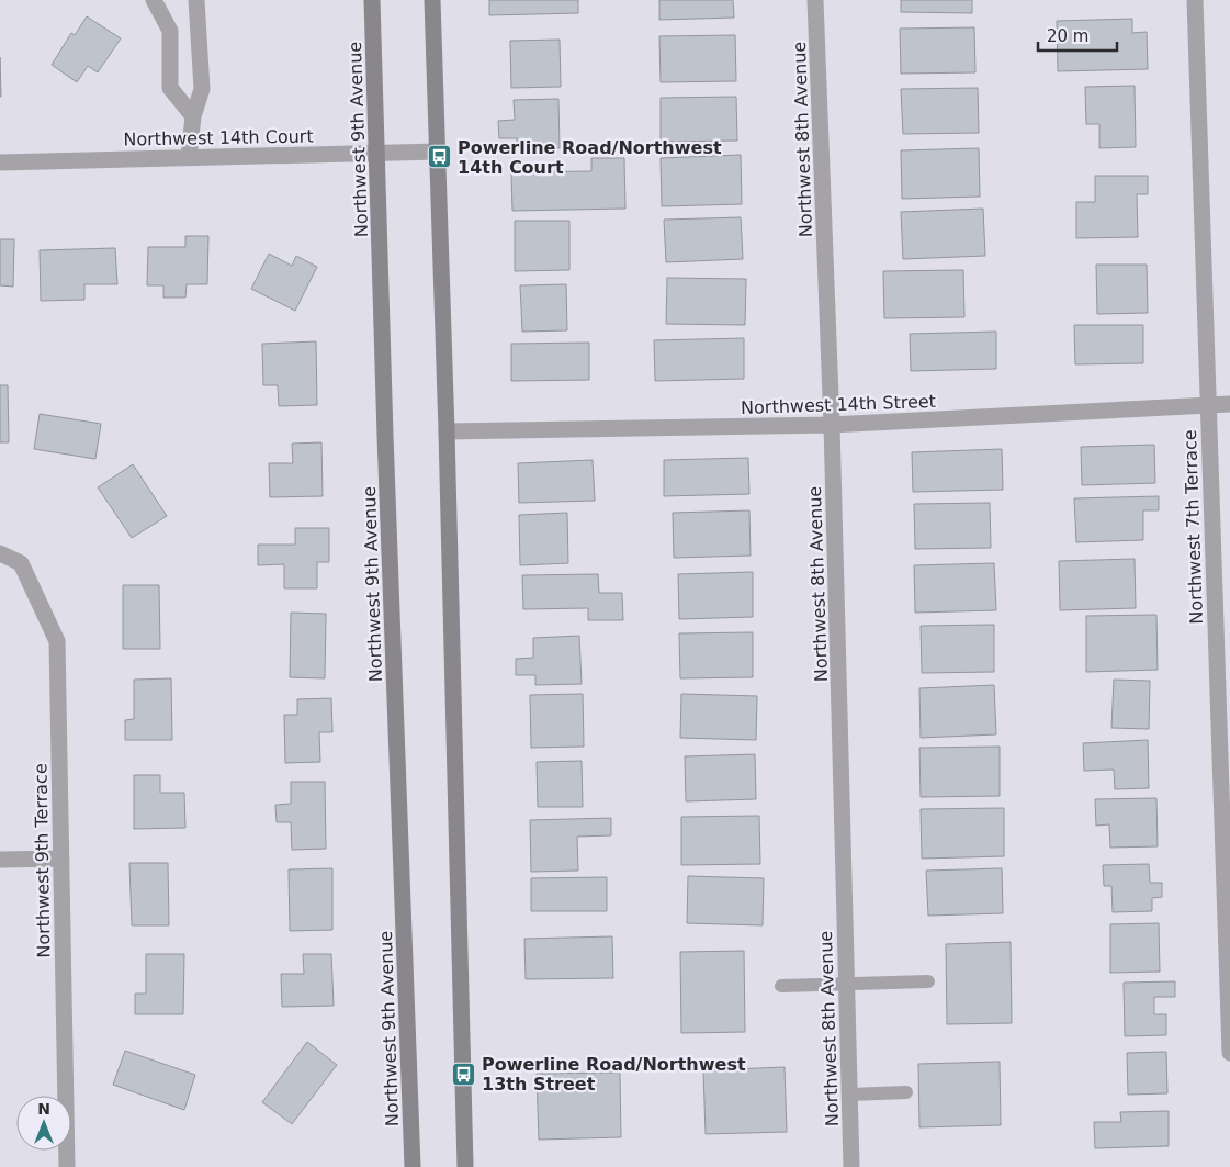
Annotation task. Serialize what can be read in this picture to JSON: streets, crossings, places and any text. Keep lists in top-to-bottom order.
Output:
{
  "streets": {
    "main road": ["Northwest 9th Avenue"],
    "street": [
      "Northwest 14th Court",
      "Northwest 8th Avenue",
      "Northwest 14th Street",
      "Northwest 7th Terrace",
      "Northwest 9th Terrace"
    ]
  },
  "crossings": [
    ["Northwest 14th Court", "Northwest 9th Avenue"],
    ["Northwest 8th Avenue", "Northwest 14th Street"],
    ["Northwest 14th Street", "Northwest 7th Terrace"]
  ],
  "places": {
    "bus stop": ["Powerline Road/Northwest 14th Court", "Powerline Road/Northwest 13th Street"]
  },
  "scale_bar": "20 m",
  "north": "top"
}
